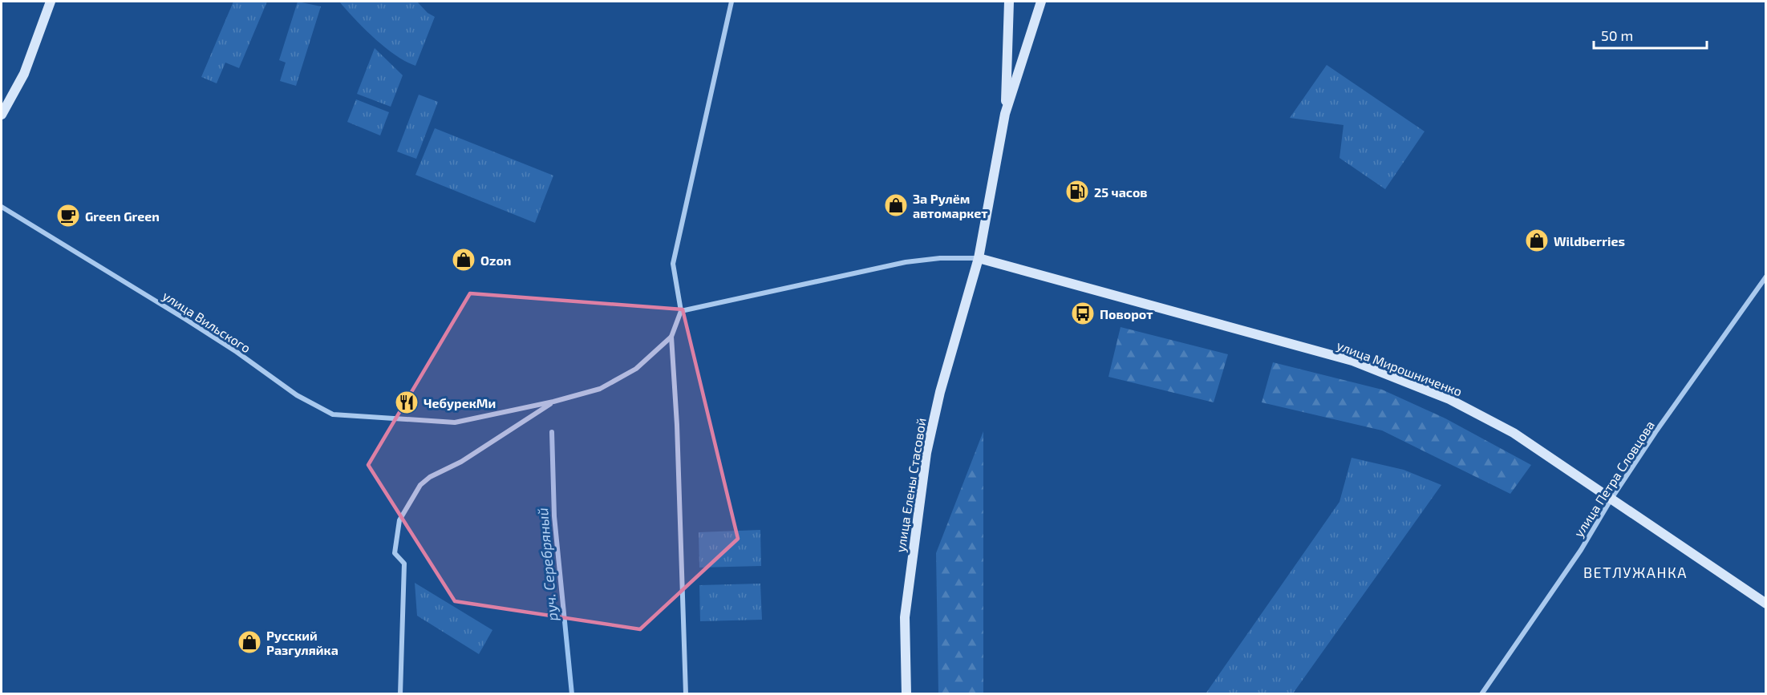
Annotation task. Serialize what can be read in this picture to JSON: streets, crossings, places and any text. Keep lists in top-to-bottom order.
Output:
{
  "streets": {
    "main road": ["улица Мирошниченко", "улица Елены Стасовой"],
    "street": ["улица Вильского", "улица Петра Словцова"]
  },
  "crossings": [
    ["улица Мирошниченко", "улица Петра Словцова"],
    ["улица Мирошниченко", "улица Елены Стасовой"]
  ],
  "districts": ["ВЕТЛУЖАНКА"],
  "water": ["руч. Серебряный"],
  "places": {
    "fuel station": ["25 часов"],
    "shop": [
      "За Рулём автомаркет",
      "Wildberries",
      "Ozon",
      "Русский Разгуляйка"
    ],
    "cafe": ["Green Green"],
    "bus stop": ["Поворот"],
    "restaurant": ["ЧебурекМи"]
  },
  "scale_bar": "50 m"
}
